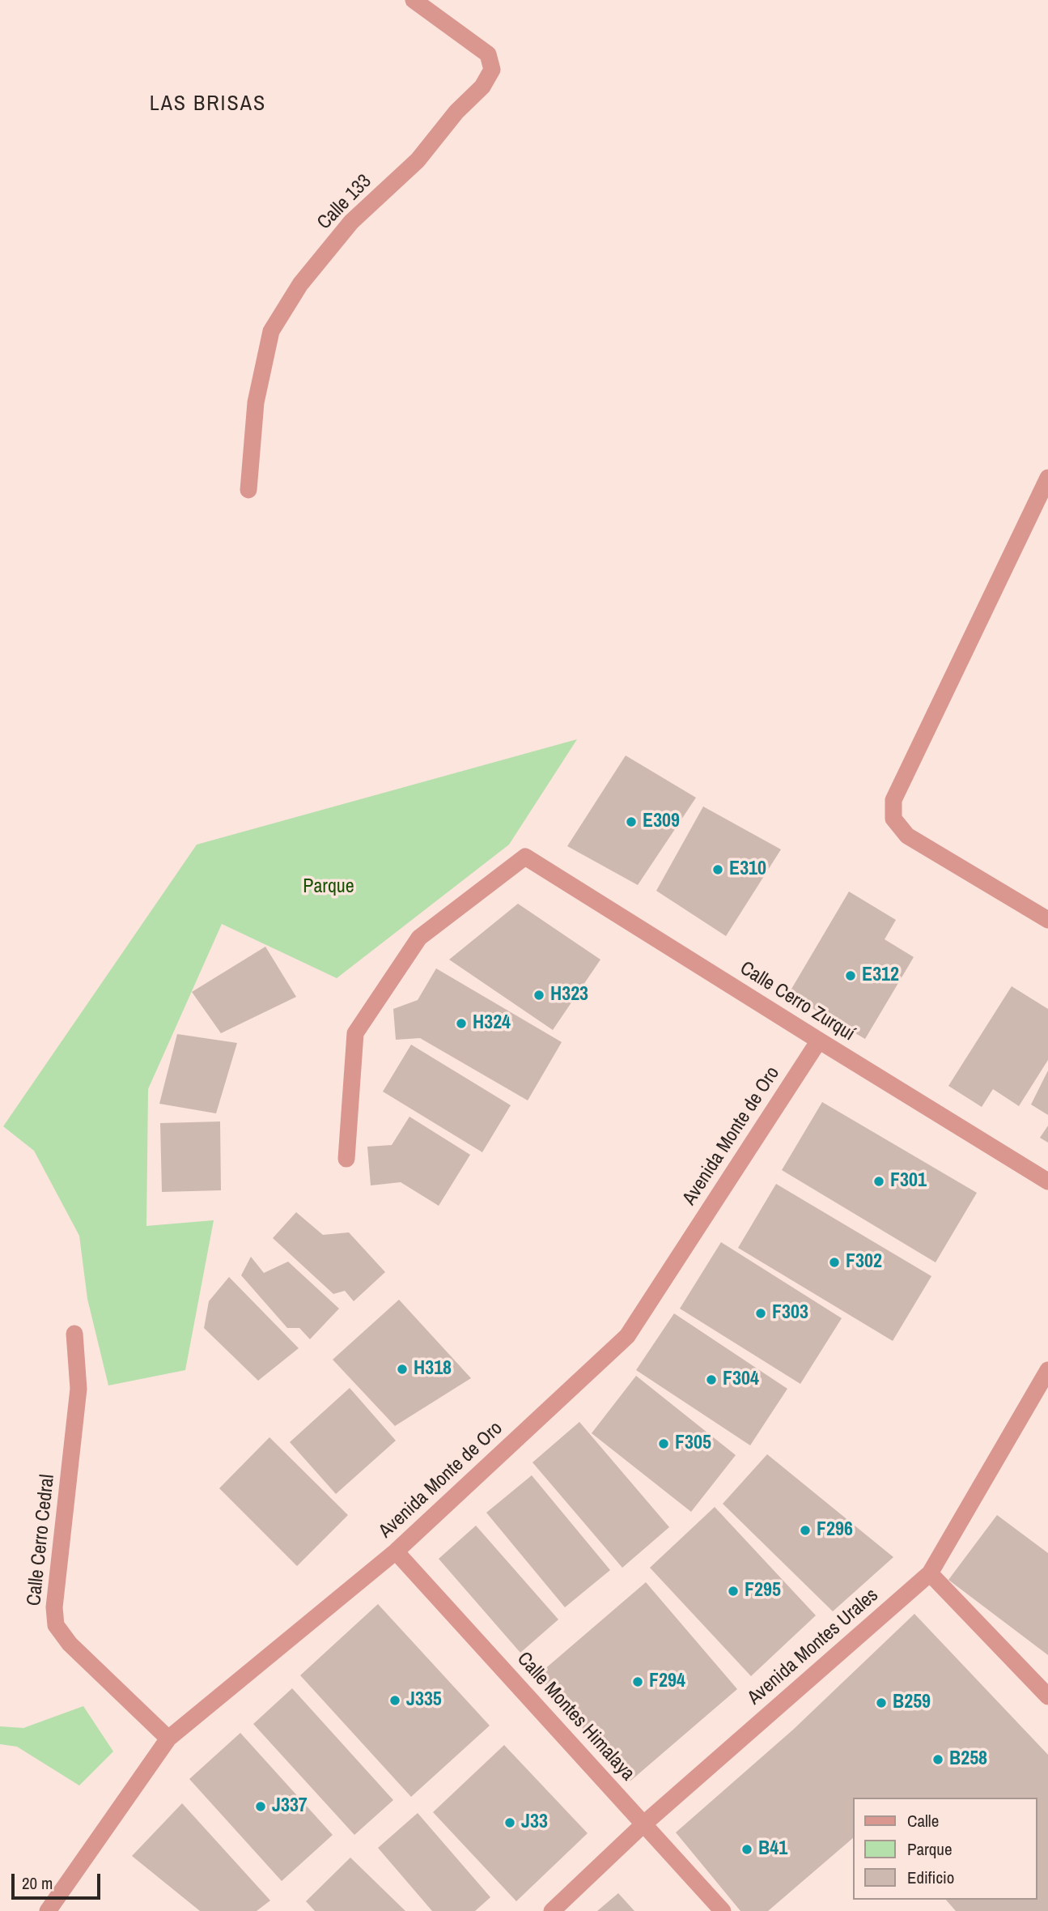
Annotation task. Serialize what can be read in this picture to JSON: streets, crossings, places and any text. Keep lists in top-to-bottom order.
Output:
{
  "streets": {
    "street": [
      "Calle 133",
      "Calle Cerro Zurquí",
      "Avenida Monte de Oro",
      "Calle Cerro Cedral",
      "Avenida Montes Urales",
      "Calle Montes Himalaya"
    ]
  },
  "crossings": [
    ["Calle Cerro Zurquí", "Avenida Monte de Oro"],
    ["Avenida Monte de Oro", "Calle Cerro Cedral"],
    ["Avenida Monte de Oro", "Calle Montes Himalaya"],
    ["Avenida Montes Urales", "Calle Montes Himalaya"]
  ],
  "districts": ["LAS BRISAS"],
  "parks": ["Parque"],
  "places": [
    "E309",
    "E310",
    "E312",
    "H323",
    "H324",
    "F301",
    "F302",
    "F303",
    "H318",
    "F304",
    "F305",
    "F296",
    "F295",
    "F294",
    "J335",
    "B259",
    "B258",
    "J337",
    "J33",
    "B41"
  ],
  "legend": ["Calle", "Parque", "Edificio"],
  "scale_bar": "20 m"
}
